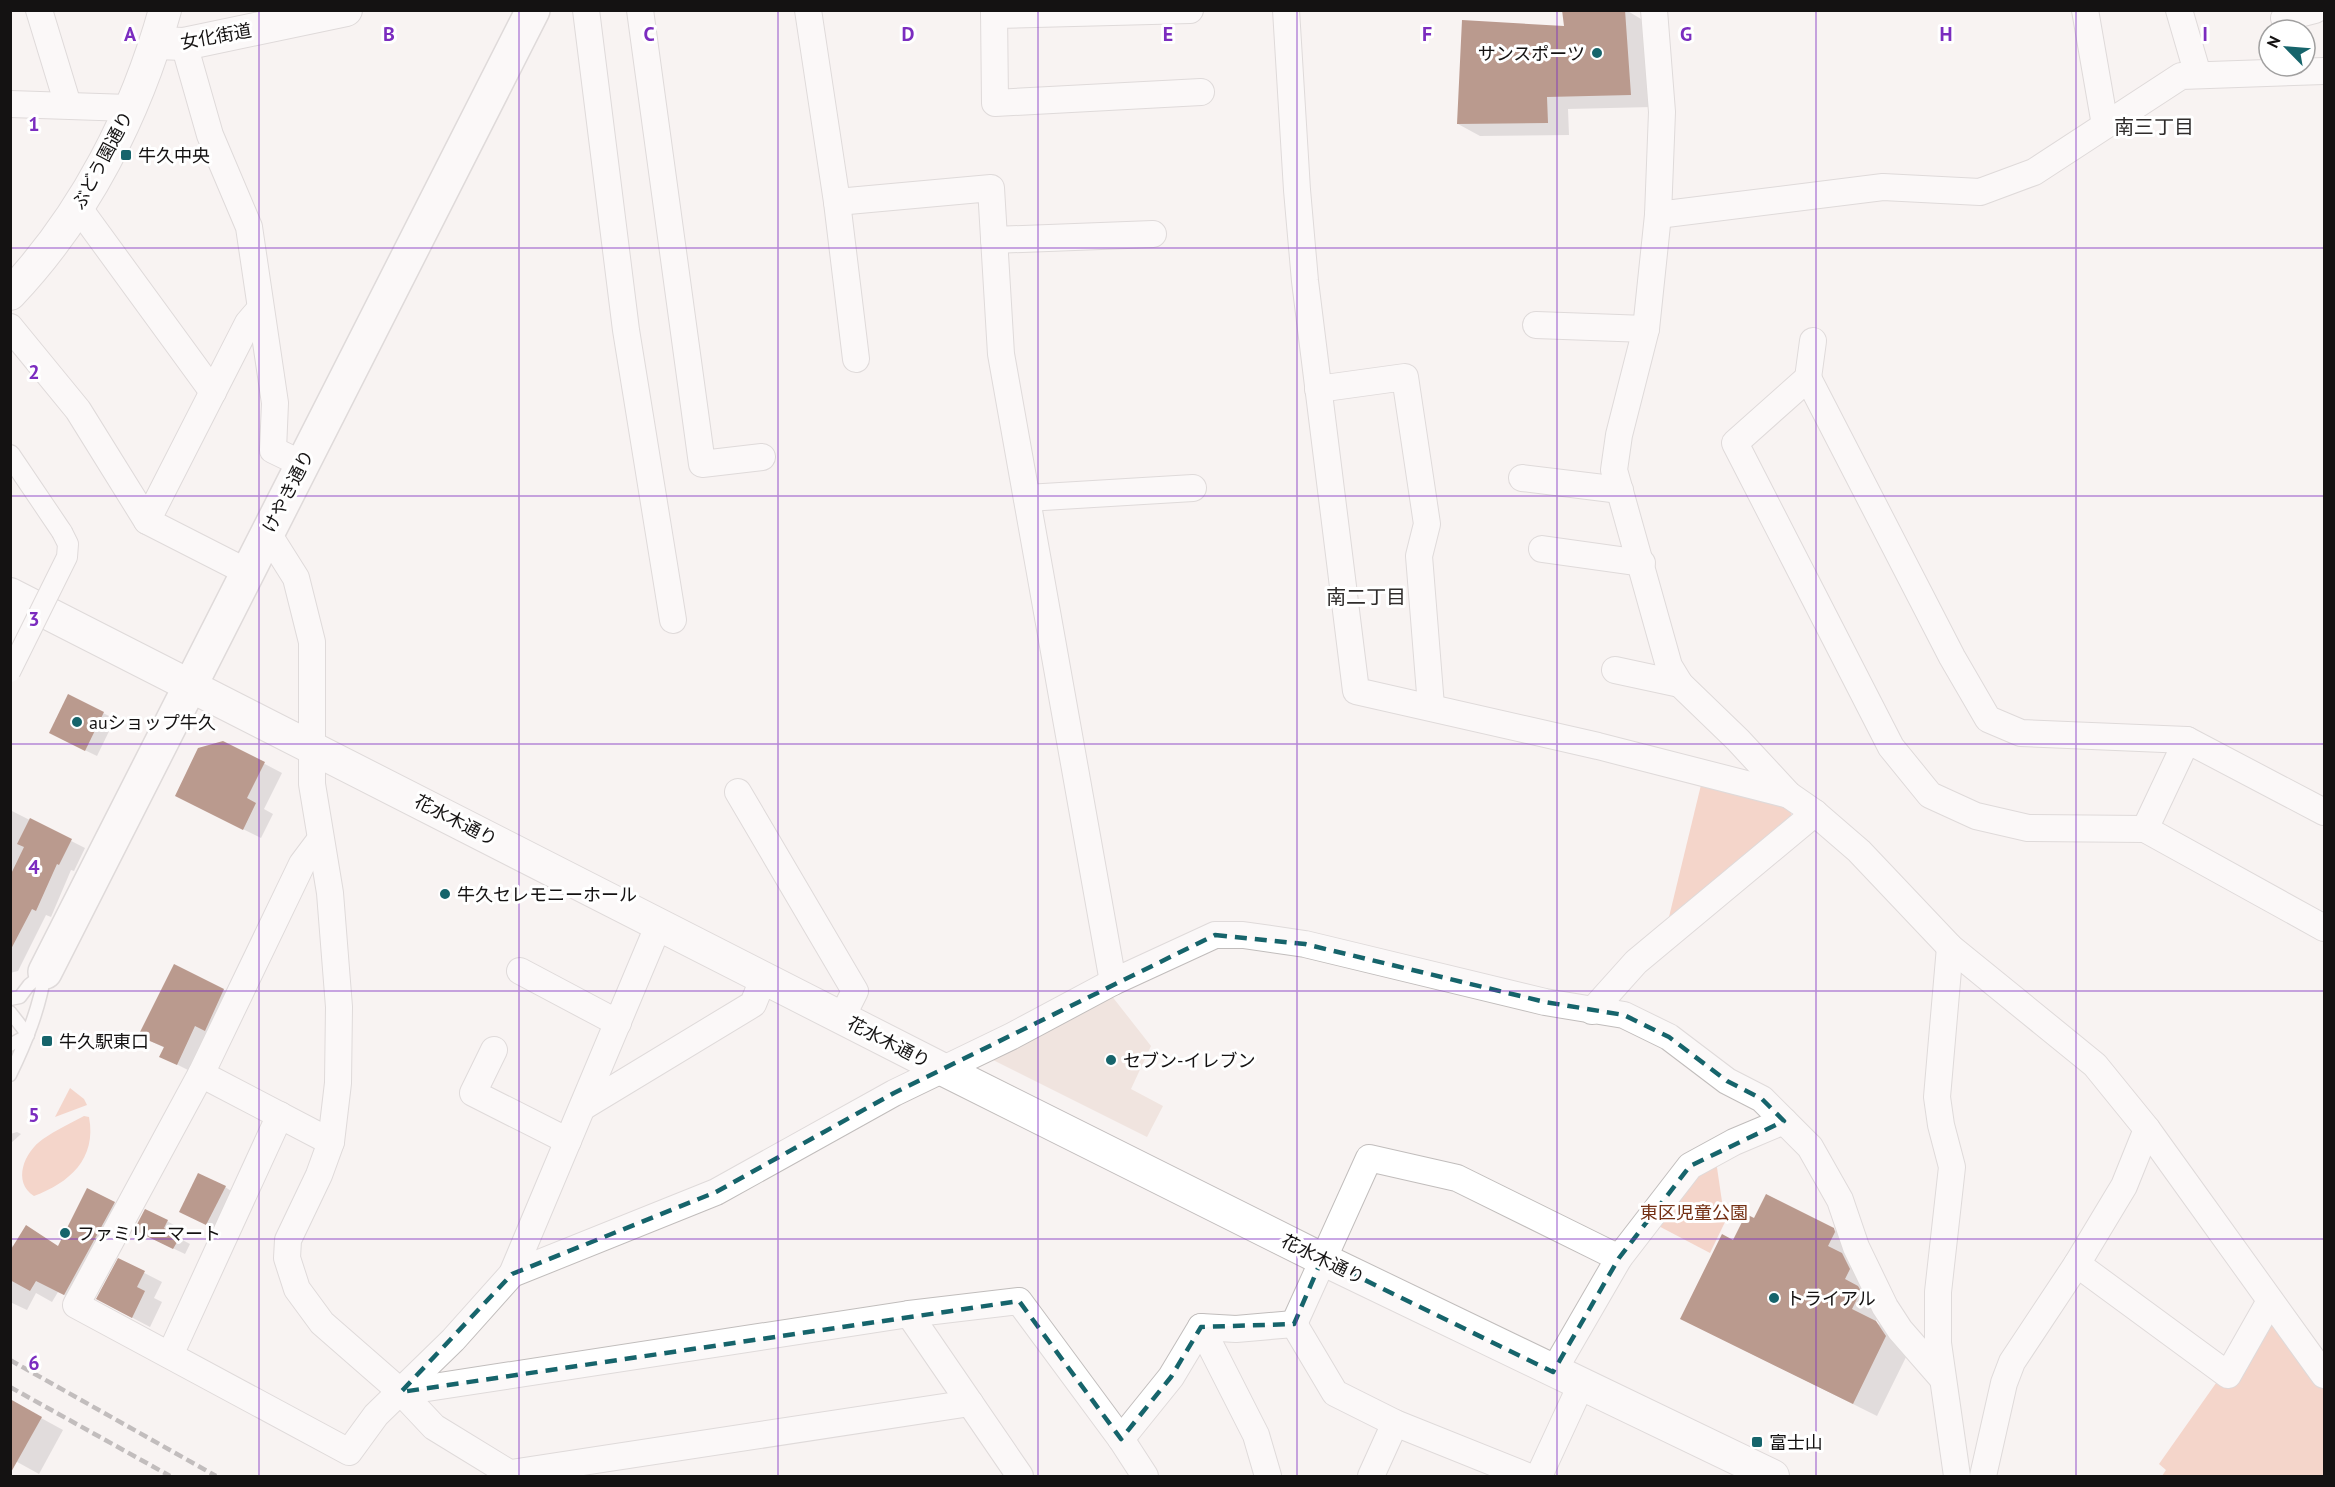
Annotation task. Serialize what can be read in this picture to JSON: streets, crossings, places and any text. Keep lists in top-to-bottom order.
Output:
{
  "streets": {
    "main road": ["けやき通り"],
    "street": ["女化街道", "ぶどう園通り", "花水木通り"]
  },
  "crossings": [
    ["女化街道", "ぶどう園通り"],
    ["けやき通り", "花水木通り"]
  ],
  "districts": ["南三丁目", "南二丁目"],
  "parks": ["東区児童公園"],
  "places": {
    "other": [
      "サンスポーツ",
      "auショップ牛久",
      "牛久セレモニーホール",
      "セブン-イレブン",
      "ファミリーマート",
      "トライアル"
    ],
    "transit": ["牛久中央", "牛久駅東口", "富士山"]
  },
  "north": "top left",
  "grid": {
    "columns": [
      "A",
      "B",
      "C",
      "D",
      "E",
      "F",
      "G",
      "H",
      "I"
    ],
    "rows": [
      "1",
      "2",
      "3",
      "4",
      "5",
      "6"
    ]
  }
}
